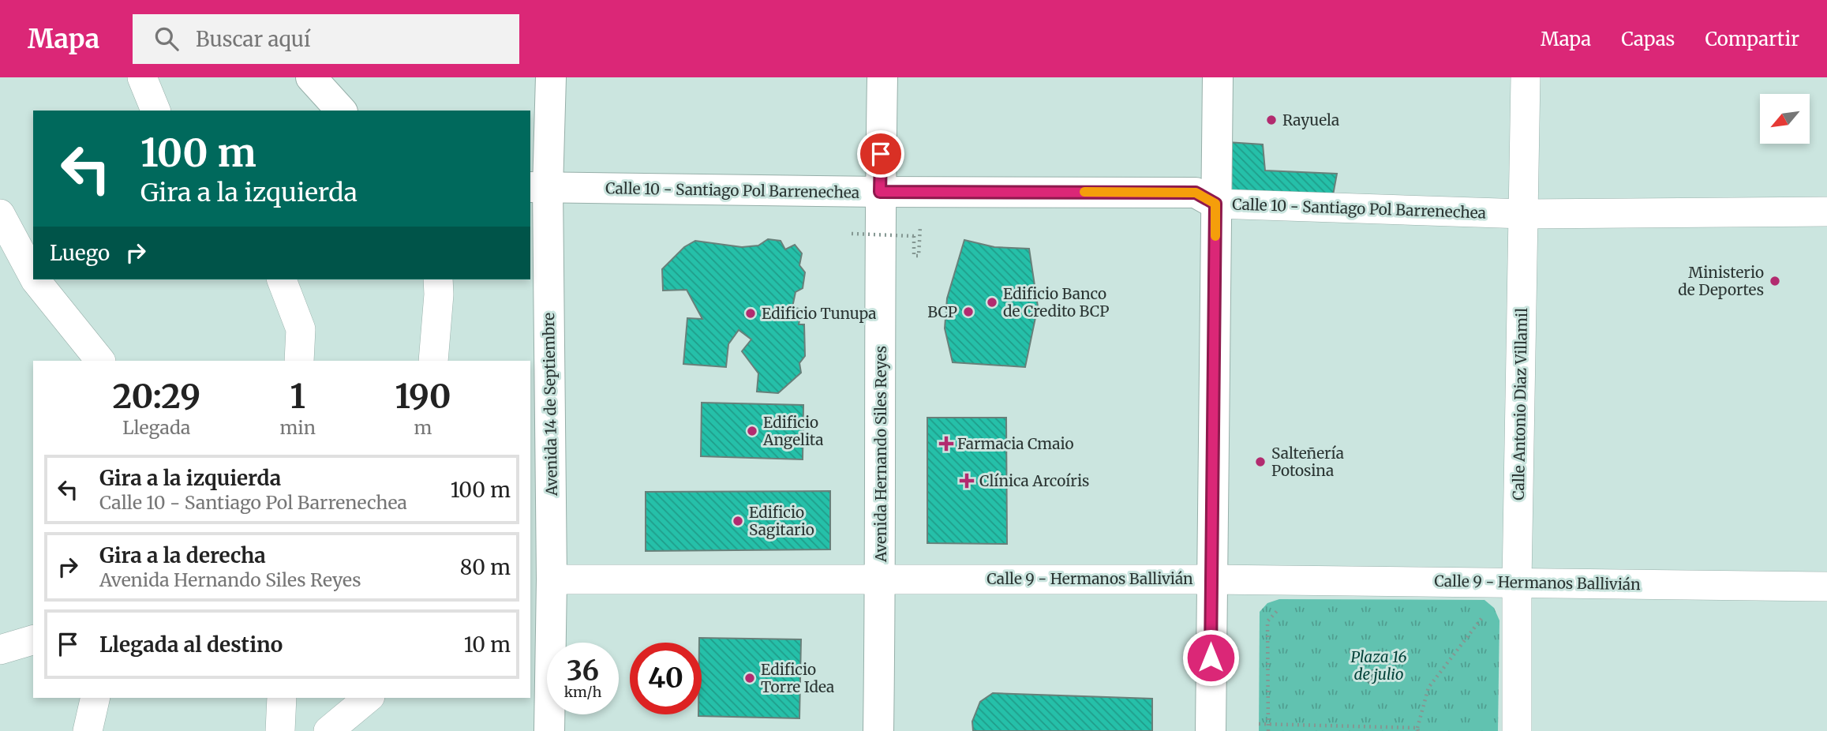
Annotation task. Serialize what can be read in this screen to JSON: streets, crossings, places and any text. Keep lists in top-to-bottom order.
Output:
{
  "streets": {
    "main road": ["Calle 10 - Santiago Pol Barrenechea", "Avenida 14 de Septiembre", "Avenida Hernando Siles Reyes"],
    "street": ["Calle Antonio Diaz Villamil", "Calle 9 - Hermanos Ballivián"]
  },
  "crossings": [
    ["Calle 10 - Santiago Pol Barrenechea", "Avenida 14 de Septiembre"],
    ["Calle 10 - Santiago Pol Barrenechea", "Calle Antonio Diaz Villamil"],
    ["Calle 10 - Santiago Pol Barrenechea", "Avenida Hernando Siles Reyes"],
    ["Avenida 14 de Septiembre", "Calle 9 - Hermanos Ballivián"],
    ["Calle Antonio Diaz Villamil", "Calle 9 - Hermanos Ballivián"],
    ["Avenida Hernando Siles Reyes", "Calle 9 - Hermanos Ballivián"]
  ],
  "parks": ["Plaza 16 de julio"],
  "places": {
    "other": [
      "Rayuela",
      "Ministerio de Deportes",
      "Edificio Banco de Credito BCP",
      "BCP",
      "Edificio Tunupa",
      "Edificio Angelita",
      "Salteñería Potosina",
      "Edificio Sagitario",
      "Edificio Torre Idea"
    ],
    "health": ["Farmacia Cmaio", "Clínica Arcoíris"]
  },
  "north": "bottom left",
  "page": {
    "header": "Mapa",
    "search": "Buscar aquí",
    "nav": ["Mapa", "Capas", "Compartir"],
    "turn": ["100 m", "Gira a la izquierda"],
    "then": "Luego",
    "eta": [
      "20:29",
      "Llegada",
      "1",
      "min",
      "190",
      "m"
    ],
    "list": [
      {
        "name": "Gira a la izquierda",
        "note": "Calle 10 - Santiago Pol Barrenechea",
        "value": "100 m"
      },
      {
        "name": "Gira a la derecha",
        "note": "Avenida Hernando Siles Reyes",
        "value": "80 m"
      },
      {
        "name": "Llegada al destino",
        "value": "10 m"
      }
    ],
    "speed": "36 km/h",
    "limit": "40"
  }
}
